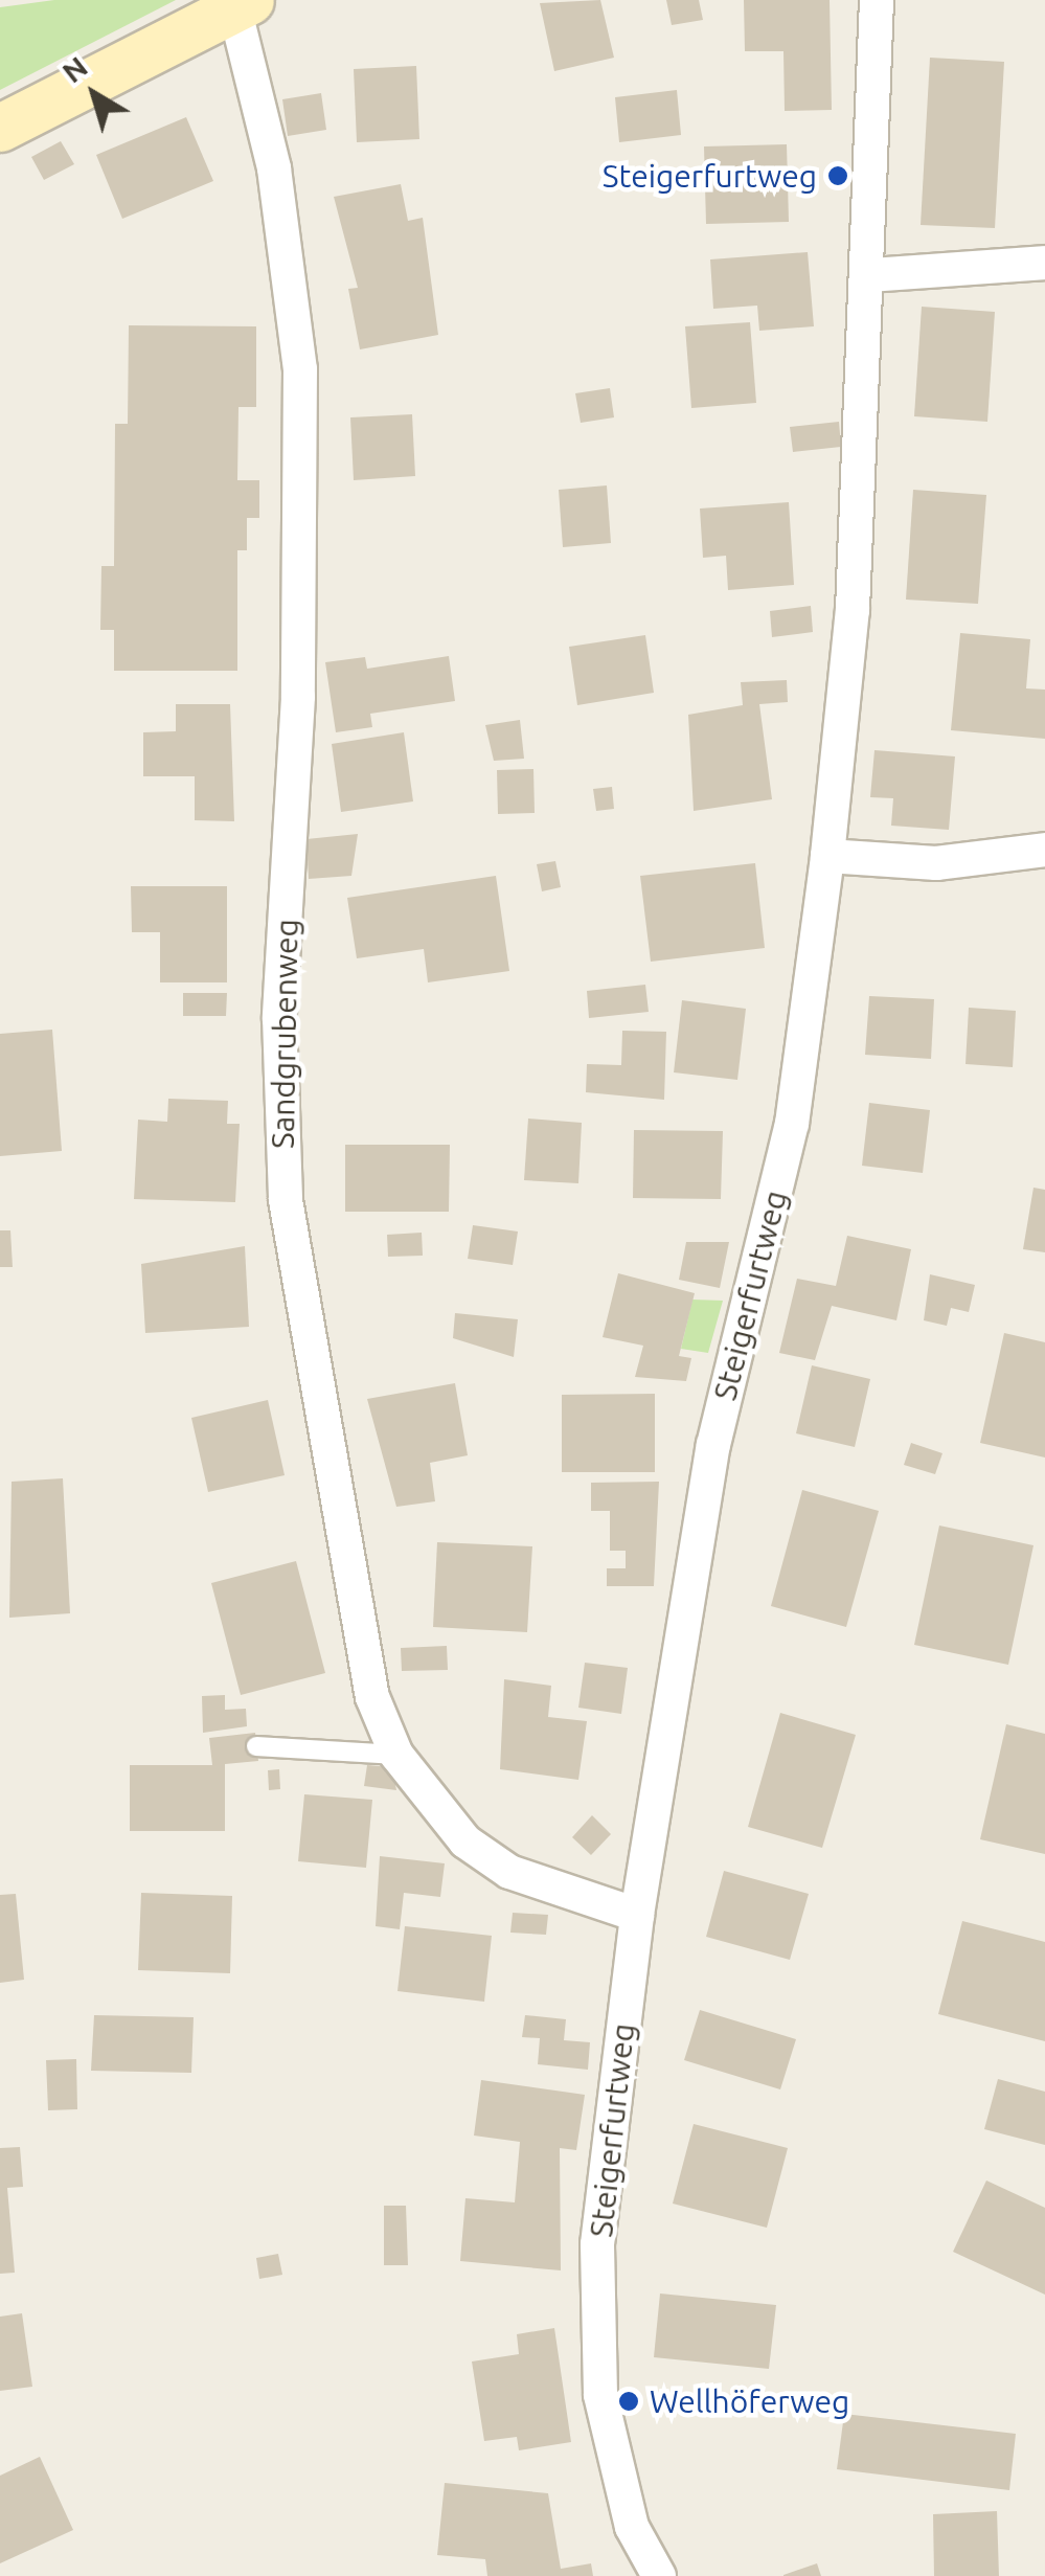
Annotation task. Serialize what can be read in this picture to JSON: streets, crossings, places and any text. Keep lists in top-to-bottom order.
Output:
{
  "streets": {
    "street": ["Sandgrubenweg", "Steigerfurtweg"]
  },
  "crossings": [
    ["Sandgrubenweg", "Steigerfurtweg"]
  ],
  "places": ["Steigerfurtweg", "Wellhöferweg"],
  "north": "top left"
}
